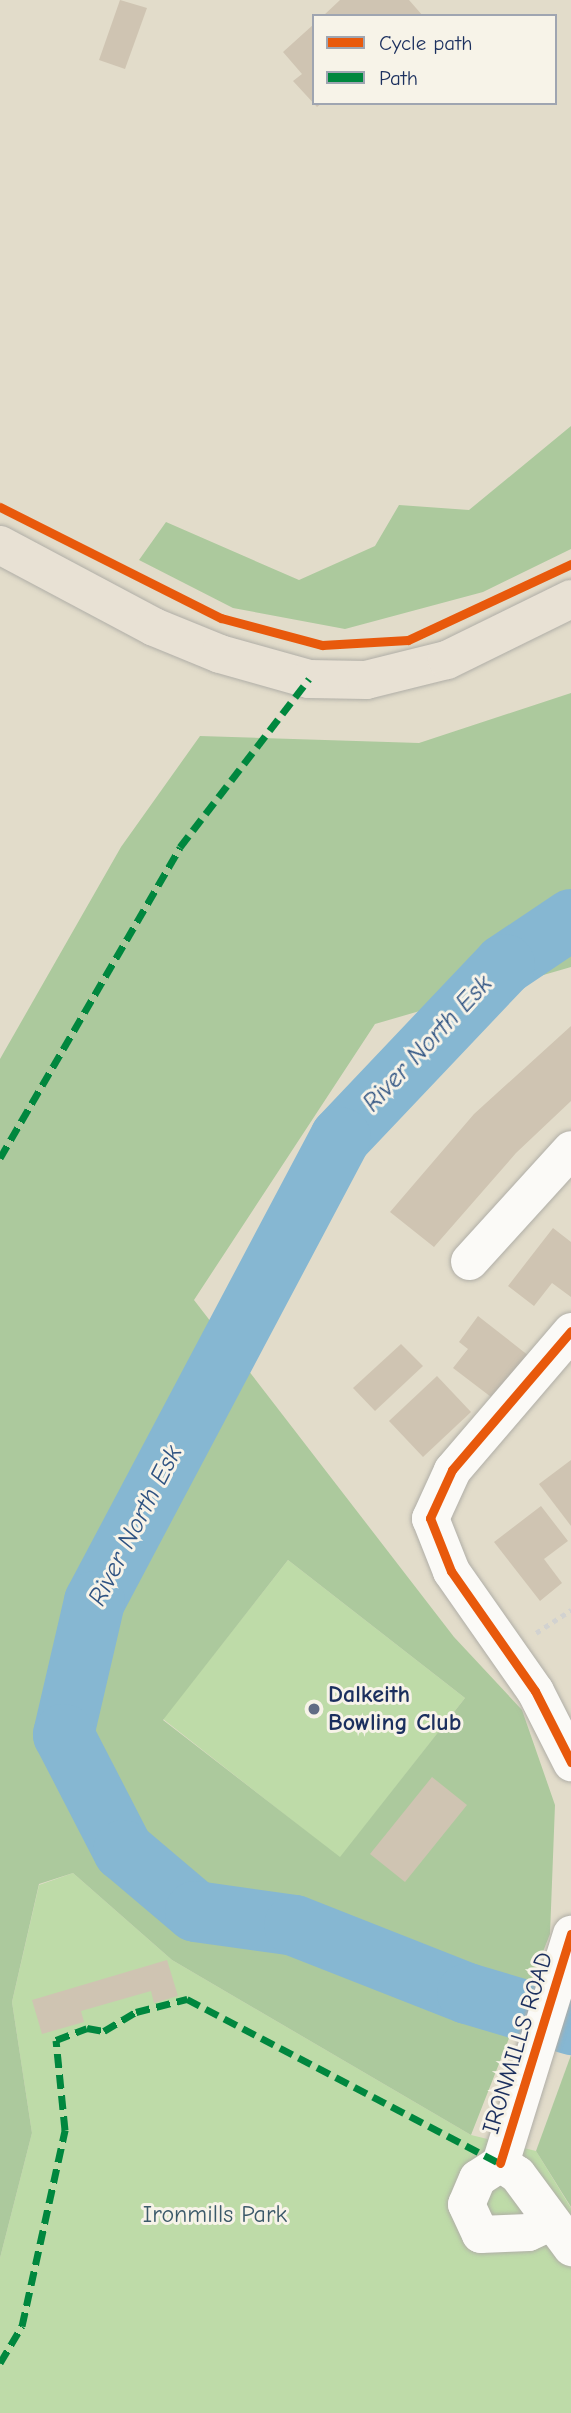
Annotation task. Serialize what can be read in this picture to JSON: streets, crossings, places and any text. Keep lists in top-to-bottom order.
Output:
{
  "streets": {
    "street": ["IRONMILLS ROAD"]
  },
  "water": ["River North Esk"],
  "parks": ["Ironmills Park"],
  "places": ["Dalkeith Bowling Club"],
  "legend": ["Cycle path", "Path"]
}
